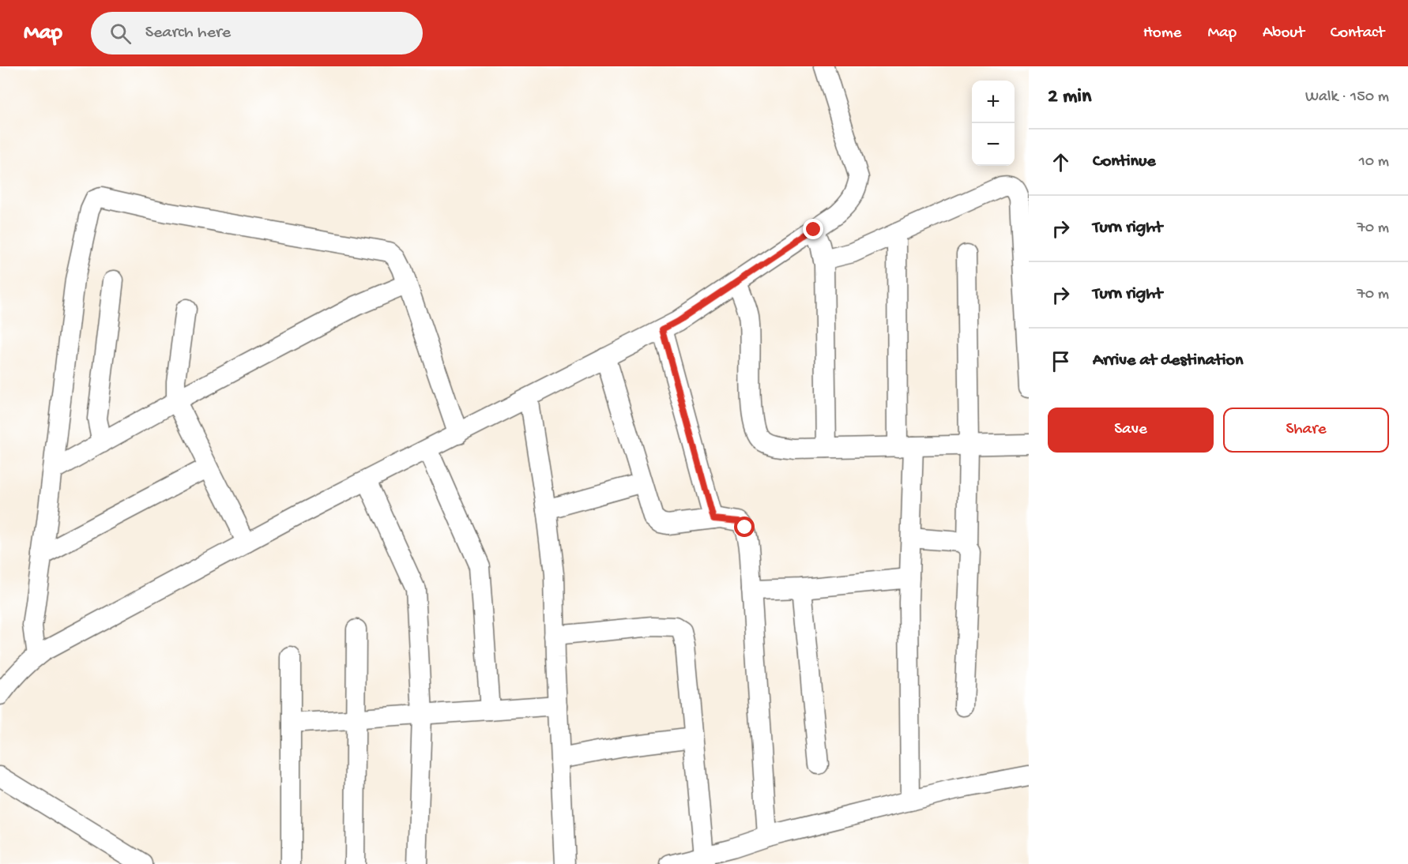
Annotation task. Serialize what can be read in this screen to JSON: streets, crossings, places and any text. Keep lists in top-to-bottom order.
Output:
{
  "page": {
    "header": "Map",
    "search": "Search here",
    "nav": [
      "Home",
      "Map",
      "About",
      "Contact"
    ],
    "heading": ["2 min", "Walk · 150 m"],
    "map_buttons": ["+", "−"],
    "list": [
      ["Continue", "10 m"],
      ["Turn right", "70 m"],
      ["Turn right", "70 m"],
      "Arrive at destination"
    ],
    "buttons": ["Save", "Share"]
  }
}
